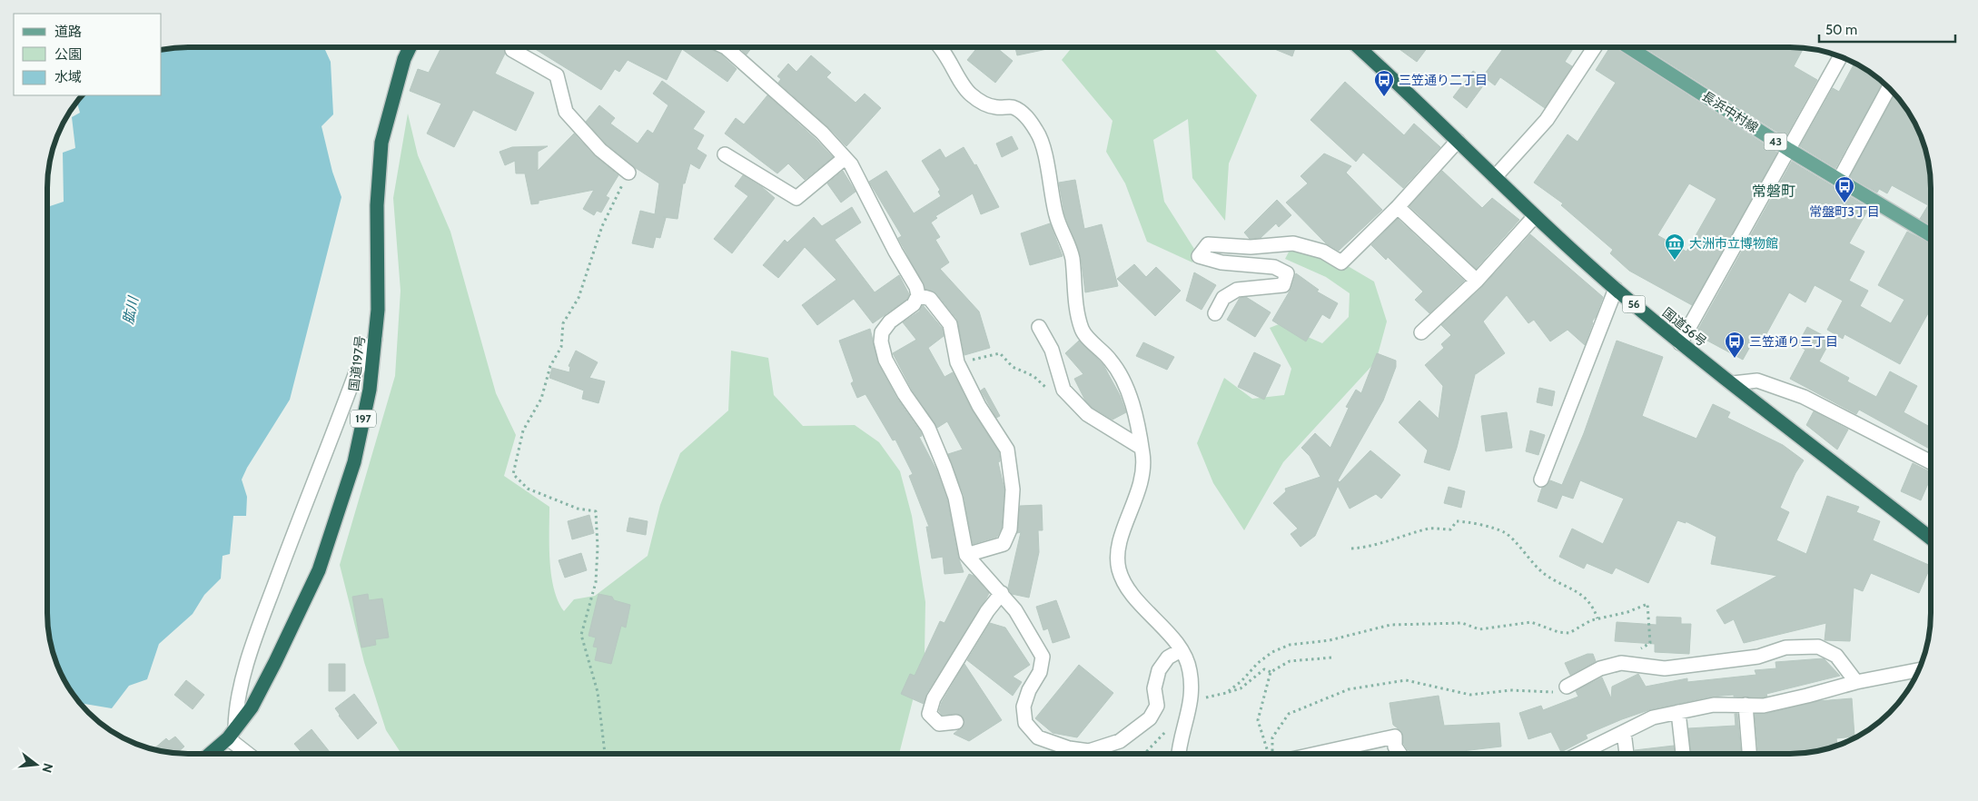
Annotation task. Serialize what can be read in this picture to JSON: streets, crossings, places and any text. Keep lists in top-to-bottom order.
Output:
{
  "streets": {
    "highway": [
      "56",
      "国道56号",
      "国道197号",
      "197"
    ],
    "main road": ["長浜中村線", "43"]
  },
  "districts": ["常磐町"],
  "water": ["肱川"],
  "places": {
    "bus stop": ["三笠通り二丁目", "常盤町3丁目", "三笠通り三丁目"],
    "museum": ["大洲市立博物館"]
  },
  "legend": ["道路", "公園", "水域"],
  "scale_bar": "50 m",
  "north": "right"
}
